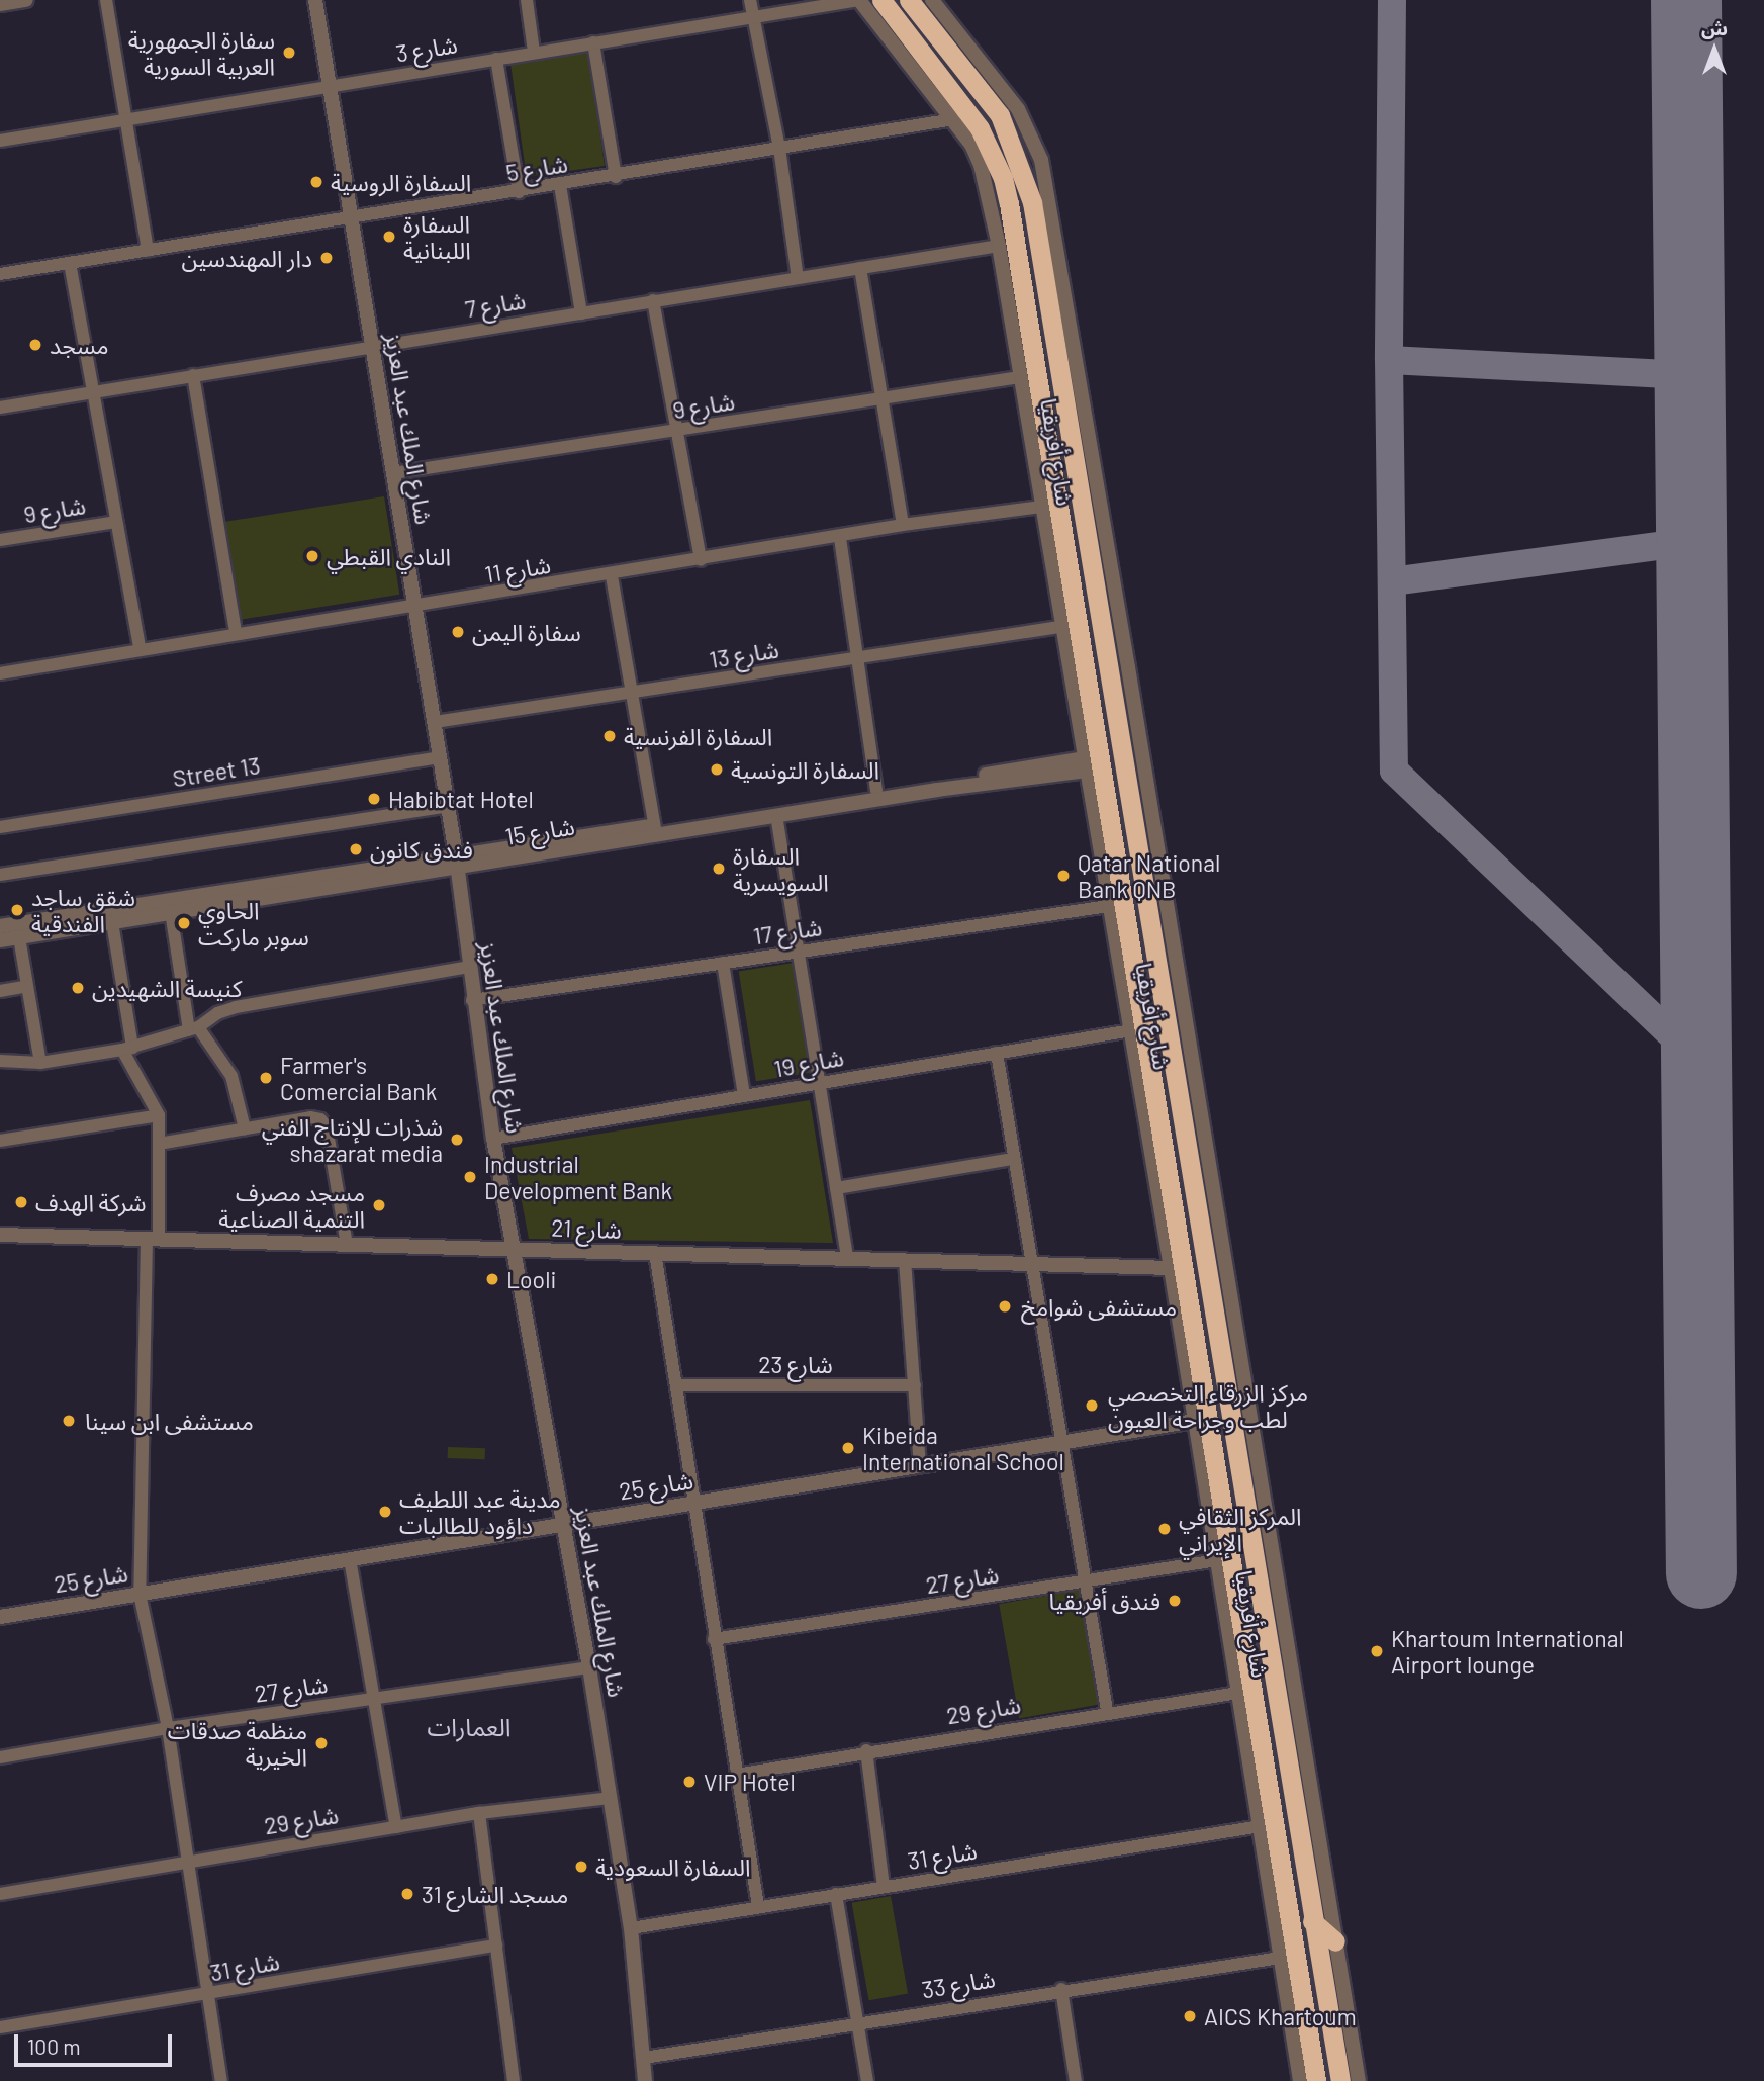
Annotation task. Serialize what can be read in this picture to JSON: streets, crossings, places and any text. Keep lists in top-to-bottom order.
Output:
{
  "streets": {
    "highway": ["شارع أفريقيا"],
    "street": [
      "شارع 3",
      "شارع 5",
      "شارع 7",
      "شارع 9",
      "شارع الملك عبد العزيز",
      "شارع 11",
      "شارع 13",
      "Street 13",
      "شارع 15",
      "شارع 17",
      "شارع 19",
      "شارع 21",
      "شارع 23",
      "شارع 25",
      "شارع 27",
      "شارع 29",
      "شارع 31",
      "شارع 33"
    ]
  },
  "crossings": [
    ["شارع 3", "شارع الملك عبد العزيز"],
    ["شارع 3", "شارع أفريقيا"],
    ["شارع 5", "شارع الملك عبد العزيز"],
    ["شارع 5", "شارع أفريقيا"],
    ["شارع 7", "شارع الملك عبد العزيز"],
    ["شارع 7", "شارع أفريقيا"],
    ["شارع 9", "شارع الملك عبد العزيز"],
    ["شارع 9", "شارع أفريقيا"],
    ["شارع الملك عبد العزيز", "شارع 11"],
    ["شارع الملك عبد العزيز", "شارع 13"],
    ["شارع الملك عبد العزيز", "Street 13"],
    ["شارع الملك عبد العزيز", "شارع 15"],
    ["شارع الملك عبد العزيز", "شارع 17"],
    ["شارع الملك عبد العزيز", "شارع 19"],
    ["شارع الملك عبد العزيز", "شارع 21"],
    ["شارع الملك عبد العزيز", "شارع 25"],
    ["شارع الملك عبد العزيز", "شارع 27"],
    ["شارع الملك عبد العزيز", "شارع 29"],
    ["شارع الملك عبد العزيز", "شارع 31"],
    ["شارع الملك عبد العزيز", "شارع 33"],
    ["شارع أفريقيا", "شارع 11"],
    ["شارع أفريقيا", "شارع 13"],
    ["شارع أفريقيا", "شارع 15"],
    ["شارع أفريقيا", "شارع 17"],
    ["شارع أفريقيا", "شارع 19"],
    ["شارع أفريقيا", "شارع 21"],
    ["شارع أفريقيا", "شارع 25"],
    ["شارع أفريقيا", "شارع 27"],
    ["شارع أفريقيا", "شارع 29"],
    ["شارع أفريقيا", "شارع 31"],
    ["شارع أفريقيا", "شارع 33"]
  ],
  "districts": ["العمارات"],
  "places": [
    "سفارة الجمهورية العربية السورية",
    "السفارة الروسية",
    "السفارة اللبنانية",
    "دار المهندسين",
    "مسجد",
    "النادي القبطي",
    "سفارة اليمن",
    "السفارة الفرنسية",
    "السفارة التونسية",
    "Habibtat Hotel",
    "فندق كانون",
    "السفارة السويسرية",
    "Qatar National Bank QNB",
    "شقق ساجد الفندقية",
    "الحاوي سوبر ماركت",
    "كنيسة الشهيدين",
    "Farmer's Comercial Bank",
    "شذرات للإنتاج الفني shazarat media",
    "Industrial Development Bank",
    "شركة الهدف",
    "مسجد مصرف التنمية الصناعية",
    "Looli",
    "مستشفى شوامخ",
    "مركز الزرقاء التخصصي لطب وجراحة العيون",
    "مستشفى ابن سينا",
    "Kibeida International School",
    "مدينة عبد اللطيف داؤود للطالبات",
    "المركز الثقافي الإيراني",
    "فندق أفريقيا",
    "Khartoum International Airport lounge",
    "منظمة صدقات الخيرية",
    "VIP Hotel",
    "السفارة السعودية",
    "مسجد الشارع 31",
    "AICS Khartoum"
  ],
  "scale_bar": "100 m",
  "north": "top"
}
